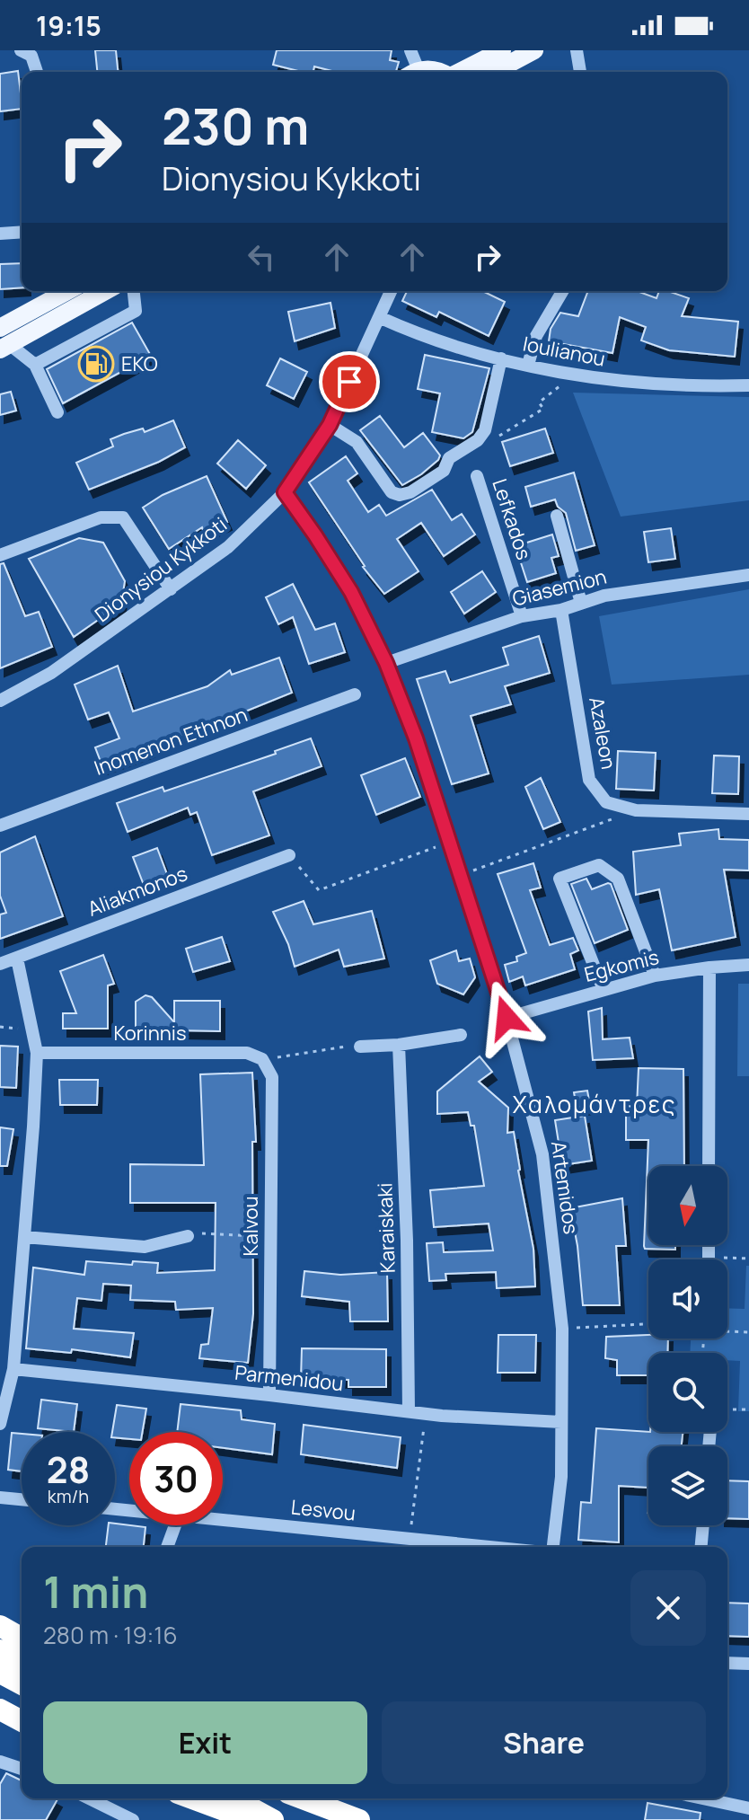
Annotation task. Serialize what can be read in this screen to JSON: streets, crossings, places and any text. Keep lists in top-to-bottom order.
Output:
{
  "streets": {
    "street": [
      "Ioulianou",
      "Lefkados",
      "Dionysiou Kykkoti",
      "Giasemion",
      "Azaleon",
      "Inomenon Ethnon",
      "Aliakmonos",
      "Egkomis",
      "Korinnis",
      "Artemidos",
      "Kalvou",
      "Karaiskaki",
      "Parmenidou",
      "Lesvou"
    ]
  },
  "crossings": [
    ["Ioulianou", "Dionysiou Kykkoti"],
    ["Lefkados", "Giasemion"],
    ["Dionysiou Kykkoti", "Artemidos"],
    ["Giasemion", "Azaleon"],
    ["Giasemion", "Artemidos"],
    ["Egkomis", "Artemidos"],
    ["Korinnis", "Kalvou"],
    ["Artemidos", "Parmenidou"],
    ["Kalvou", "Parmenidou"],
    ["Karaiskaki", "Parmenidou"]
  ],
  "districts": ["Χαλομάντρες"],
  "places": {
    "fuel station": ["EKO"]
  },
  "north": "bottom",
  "page": {
    "status": "19:15",
    "turn": ["230 m", "Dionysiou Kykkoti"],
    "speed": "28 km/h",
    "limit": "30",
    "heading": ["1 min", "280 m · 19:16"],
    "buttons": ["Exit", "Share"]
  }
}
